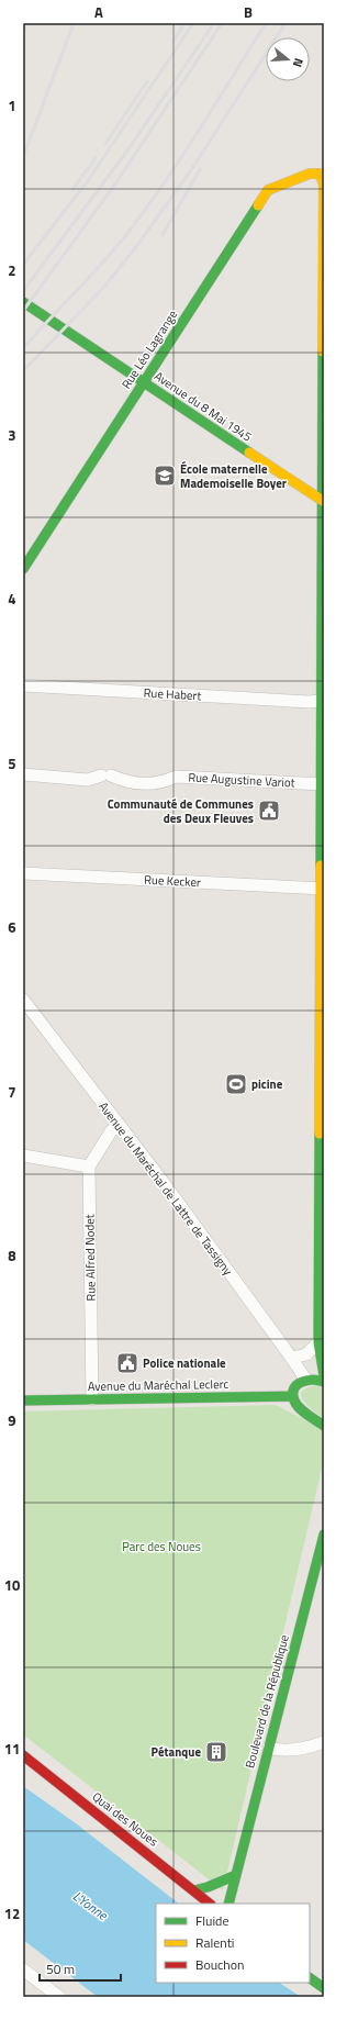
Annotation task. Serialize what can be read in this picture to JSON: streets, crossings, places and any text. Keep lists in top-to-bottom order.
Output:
{
  "streets": {
    "main road": [
      "Rue Léo Lagrange",
      "Avenue du 8 Mai 1945",
      "Avenue du Maréchal Leclerc",
      "Boulevard de la République",
      "Quai des Noues"
    ],
    "street": [
      "Rue Habert",
      "Rue Augustine Variot",
      "Rue Kecker",
      "Avenue du Maréchal de Lattre de Tassigny",
      "Rue Alfred Nodet"
    ]
  },
  "crossings": [
    ["Rue Léo Lagrange", "Avenue du 8 Mai 1945"],
    ["Rue Alfred Nodet", "Avenue du Maréchal Leclerc"]
  ],
  "water": ["L'Yonne"],
  "parks": ["Parc des Noues"],
  "places": {
    "school or university": ["École maternelle Mademoiselle Boyer"],
    "public building": ["Communauté de Communes des Deux Fleuves", "Police nationale"],
    "sports": ["picine"],
    "building": ["Pétanque"]
  },
  "legend": ["Fluide", "Ralenti", "Bouchon"],
  "scale_bar": "50 m",
  "north": "right",
  "grid": {
    "columns": ["A", "B"],
    "rows": [
      "1",
      "2",
      "3",
      "4",
      "5",
      "6",
      "7",
      "8",
      "9",
      "10",
      "11",
      "12"
    ]
  }
}
